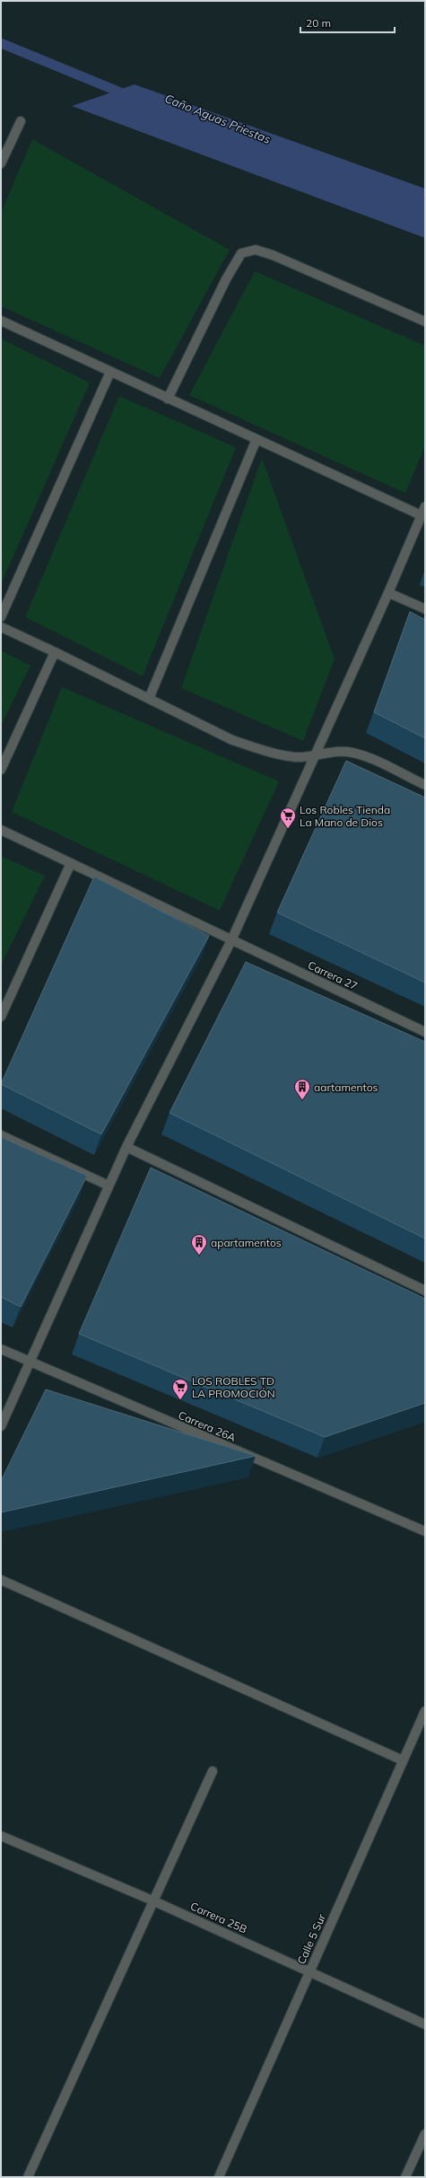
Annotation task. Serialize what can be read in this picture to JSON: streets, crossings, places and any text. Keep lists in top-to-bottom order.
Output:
{
  "streets": {
    "street": [
      "Carrera 27",
      "Carrera 26A",
      "Carrera 25B",
      "Calle 5 Sur"
    ]
  },
  "crossings": [
    ["Carrera 25B", "Calle 5 Sur"]
  ],
  "water": ["Caño Aguas Priestas"],
  "places": {
    "supermarket": ["Los Robles Tienda La Mano de Dios", "LOS ROBLES TD LA PROMOCIÓN"],
    "building": ["aartamentos", "apartamentos"]
  },
  "scale_bar": "20 m"
}
